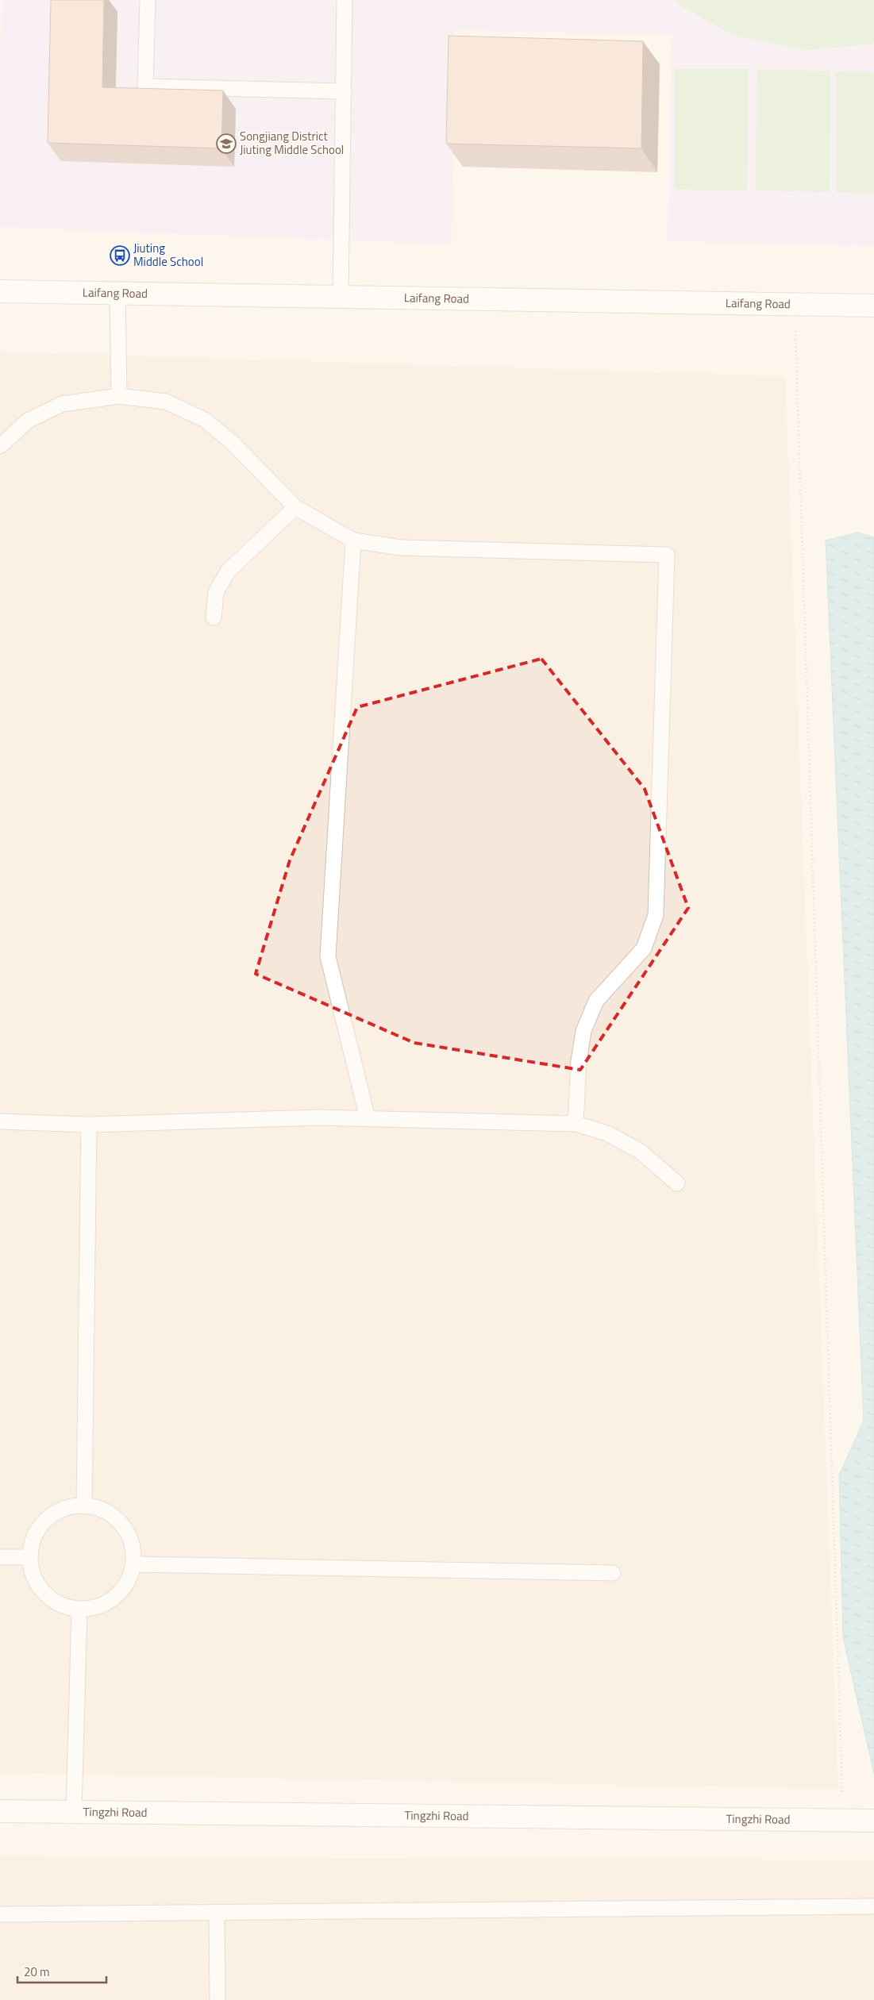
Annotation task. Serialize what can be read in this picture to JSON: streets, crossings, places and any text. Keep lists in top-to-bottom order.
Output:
{
  "streets": {
    "street": ["Laifang Road", "Tingzhi Road"]
  },
  "places": {
    "school or university": ["Songjiang District Jiuting Middle School"],
    "bus stop": ["Jiuting Middle School"]
  },
  "scale_bar": "20 m"
}
